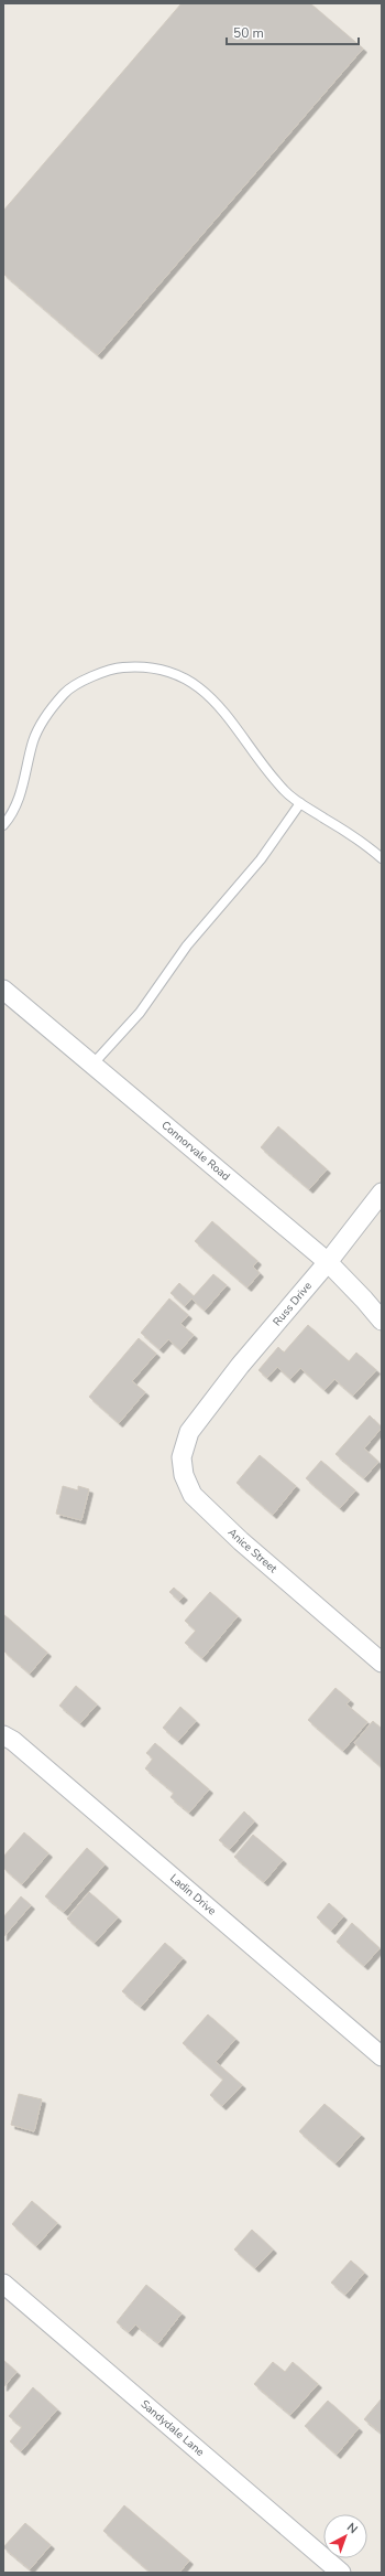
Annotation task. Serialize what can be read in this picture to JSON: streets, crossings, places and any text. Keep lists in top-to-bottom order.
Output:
{
  "streets": {
    "street": [
      "Connorvale Road",
      "Russ Drive",
      "Anice Street",
      "Ladin Drive",
      "Sandydale Lane"
    ]
  },
  "crossings": [
    ["Connorvale Road", "Russ Drive"],
    ["Russ Drive", "Anice Street"]
  ],
  "scale_bar": "50 m",
  "north": "top right"
}
